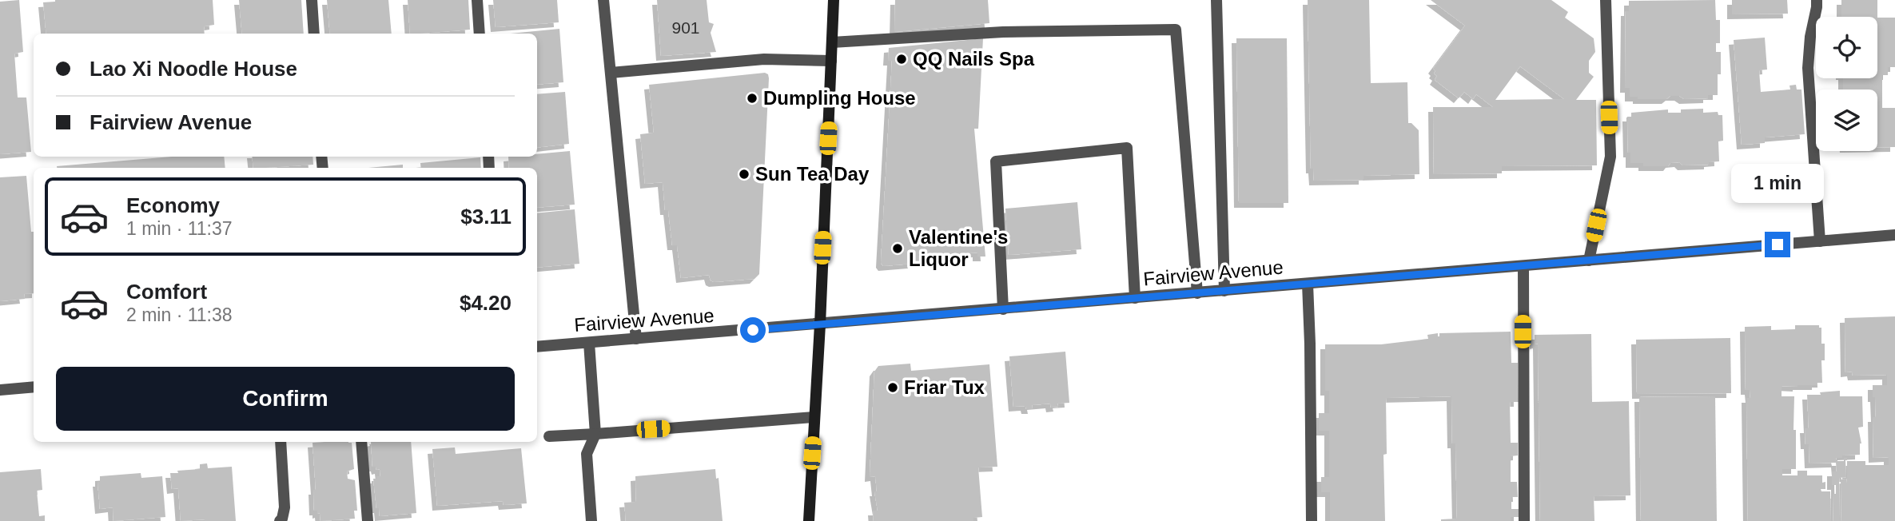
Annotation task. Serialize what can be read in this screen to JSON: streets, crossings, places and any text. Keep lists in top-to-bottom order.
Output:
{
  "streets": {
    "street": ["Fairview Avenue"]
  },
  "places": [
    "QQ Nails Spa",
    "Dumpling House",
    "Sun Tea Day",
    "Valentine's Liquor",
    "Friar Tux"
  ],
  "house_numbers": ["901"],
  "page": {
    "banner": ["Lao Xi Noodle House", "Fairview Avenue"],
    "bubble": "1 min",
    "list": [
      {
        "name": "Economy",
        "note": "1 min · 11:37",
        "value": "$3.11"
      },
      {
        "name": "Comfort",
        "note": "2 min · 11:38",
        "value": "$4.20"
      }
    ],
    "buttons": "Confirm"
  }
}
